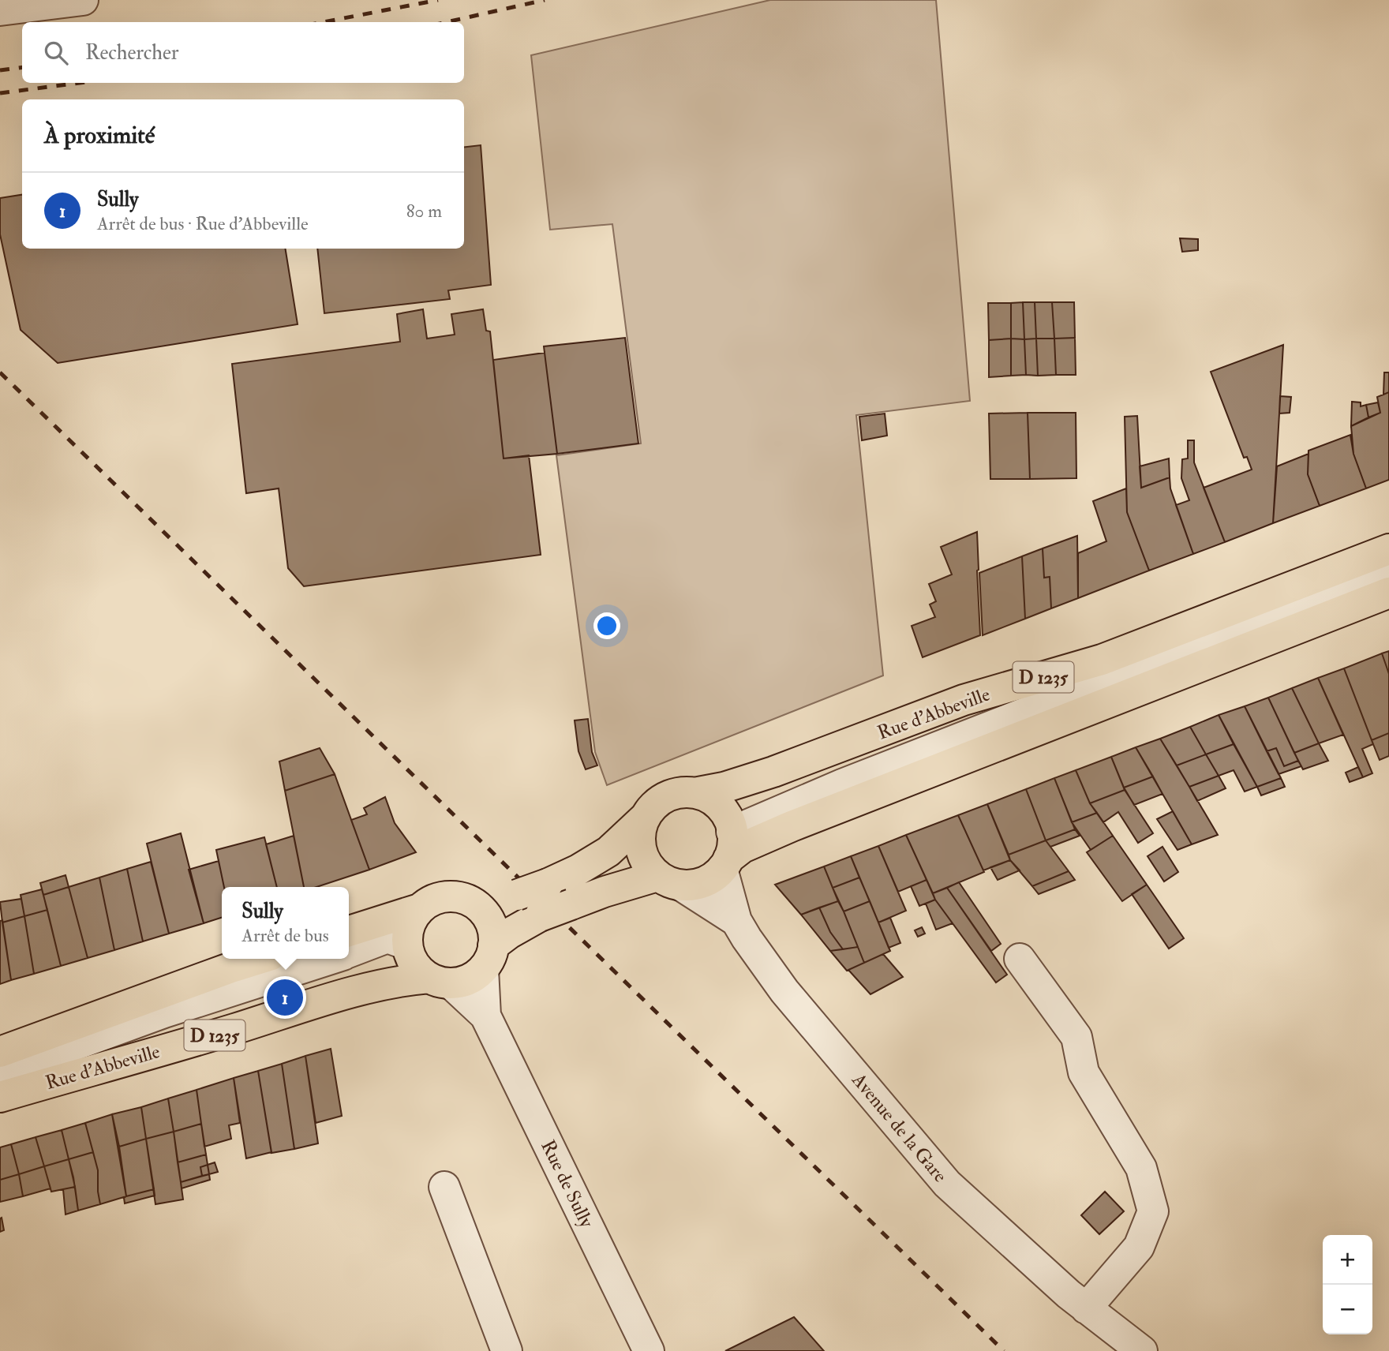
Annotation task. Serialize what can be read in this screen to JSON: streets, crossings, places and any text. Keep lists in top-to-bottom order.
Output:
{
  "streets": {
    "main road": ["D 1235", "Rue d'Abbeville"],
    "street": ["Avenue de la Gare", "Rue de Sully"]
  },
  "crossings": [
    ["D 1235", "Rue d'Abbeville"],
    ["D 1235", "Avenue de la Gare"],
    ["Rue d'Abbeville", "Avenue de la Gare"],
    ["Rue d'Abbeville", "Rue de Sully"]
  ],
  "page": {
    "search": "Rechercher",
    "heading": "À proximité",
    "list": [
      {
        "mark": "1",
        "name": "Sully",
        "note": "Arrêt de bus · Rue d'Abbeville",
        "value": "80 m"
      }
    ],
    "popup": ["Sully", "Arrêt de bus"],
    "pins": "1",
    "map_buttons": ["+", "−"]
  }
}
